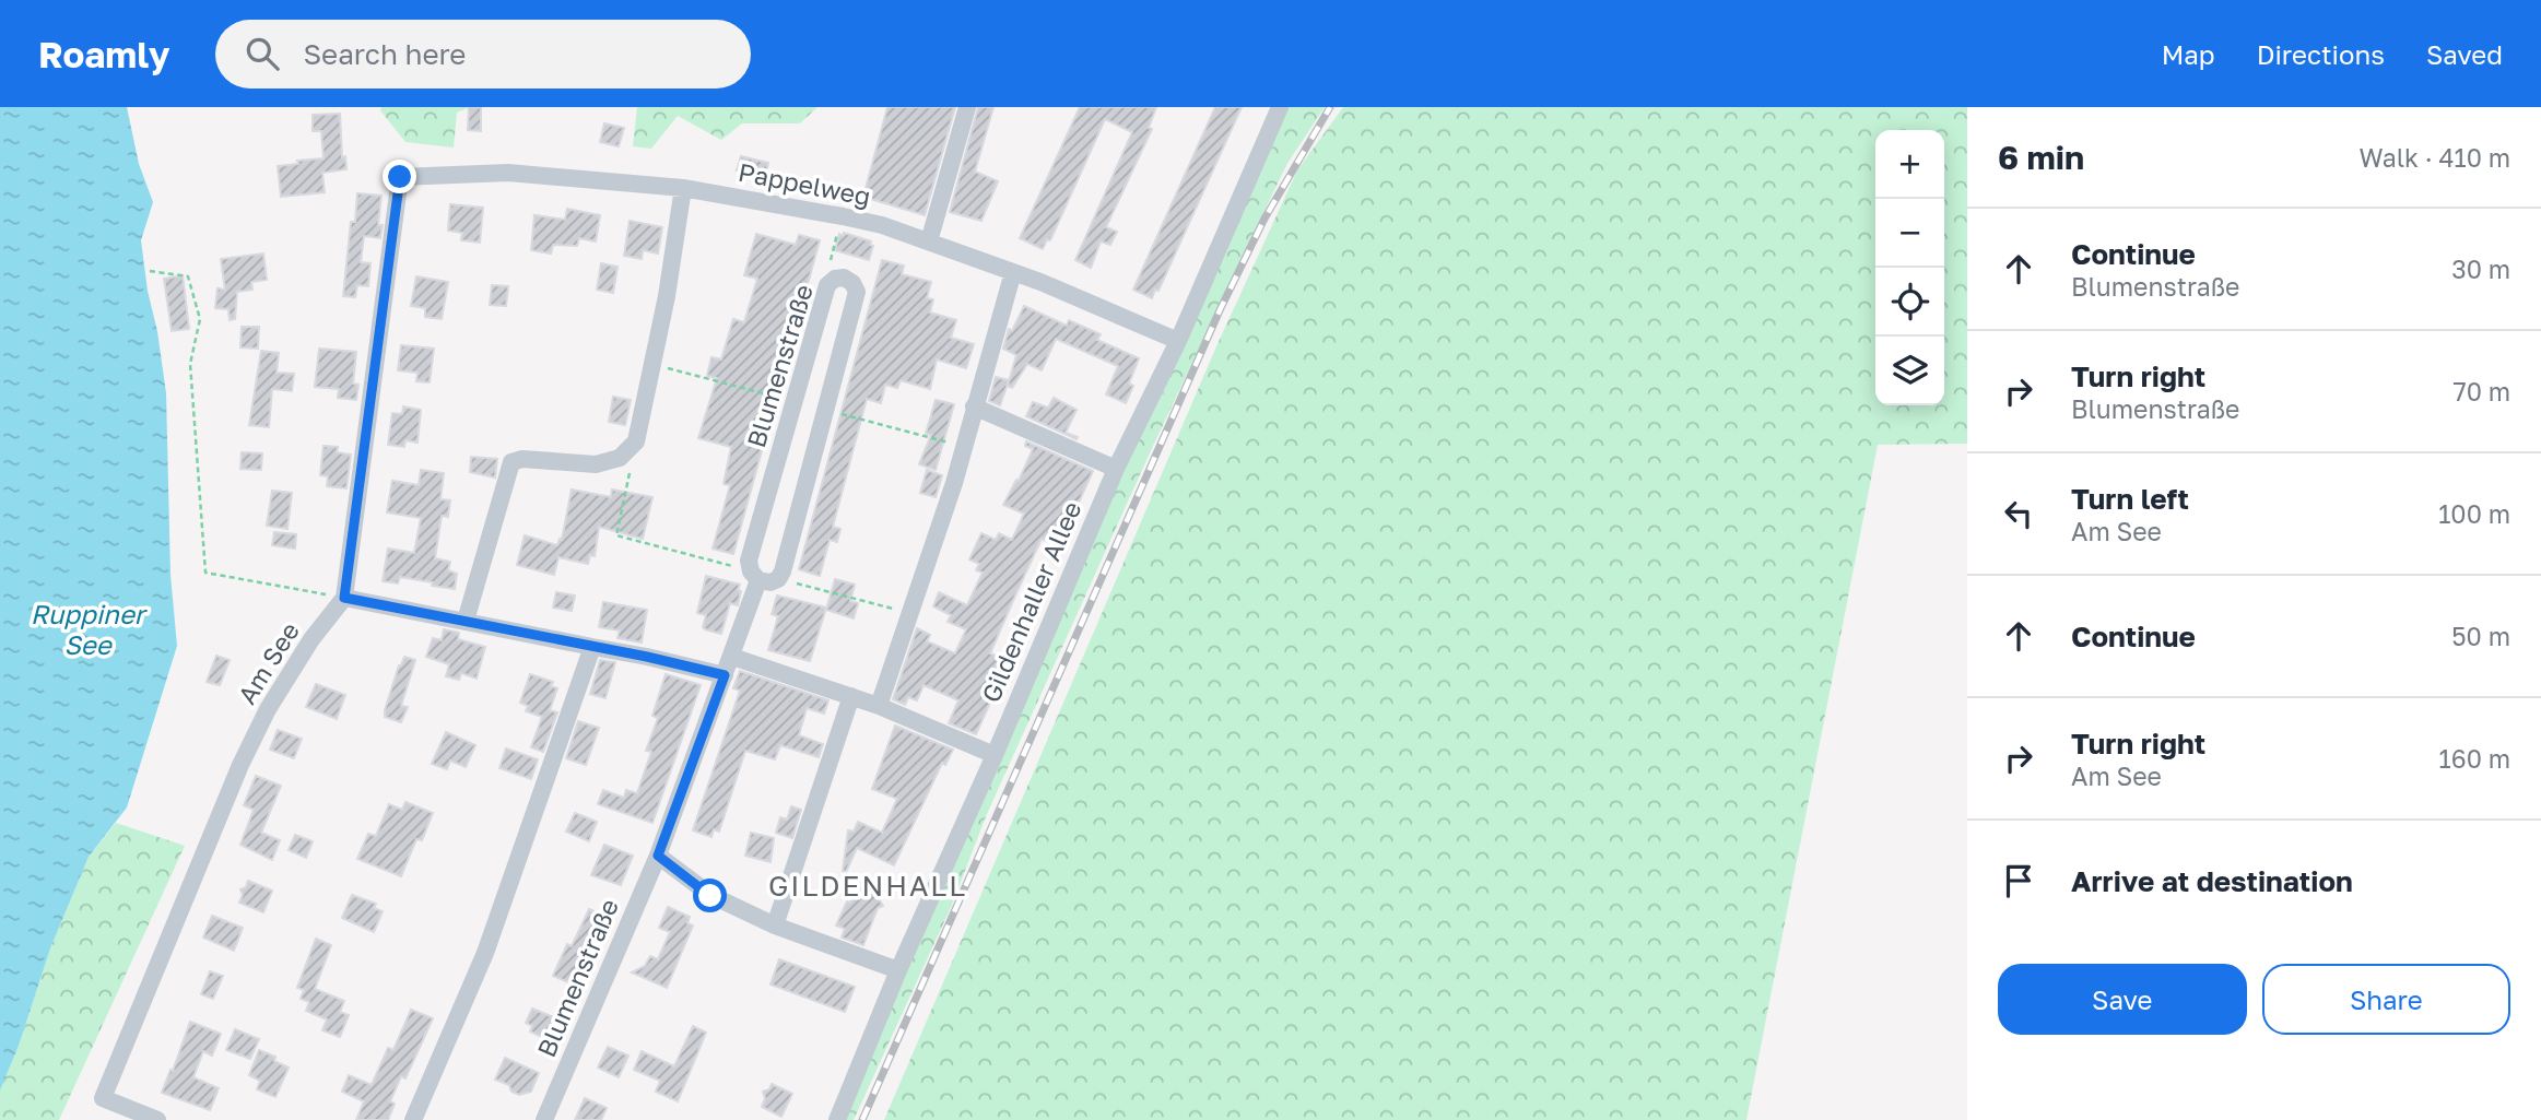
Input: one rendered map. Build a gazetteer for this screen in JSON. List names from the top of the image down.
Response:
{
  "streets": {
    "street": [
      "Pappelweg",
      "Blumenstraße",
      "Gildenhaller Allee",
      "Am See"
    ]
  },
  "crossings": [
    ["Pappelweg", "Gildenhaller Allee"],
    ["Pappelweg", "Am See"]
  ],
  "districts": ["GILDENHALL"],
  "water": ["Ruppiner See"],
  "page": {
    "header": "Roamly",
    "search": "Search here",
    "nav": ["Map", "Directions", "Saved"],
    "heading": ["6 min", "Walk · 410 m"],
    "map_buttons": ["+", "−"],
    "list": [
      ["Continue", "Blumenstraße", "30 m"],
      ["Turn right", "Blumenstraße", "70 m"],
      ["Turn left", "Am See", "100 m"],
      ["Continue", "50 m"],
      ["Turn right", "Am See", "160 m"],
      "Arrive at destination"
    ],
    "buttons": ["Save", "Share"]
  }
}
